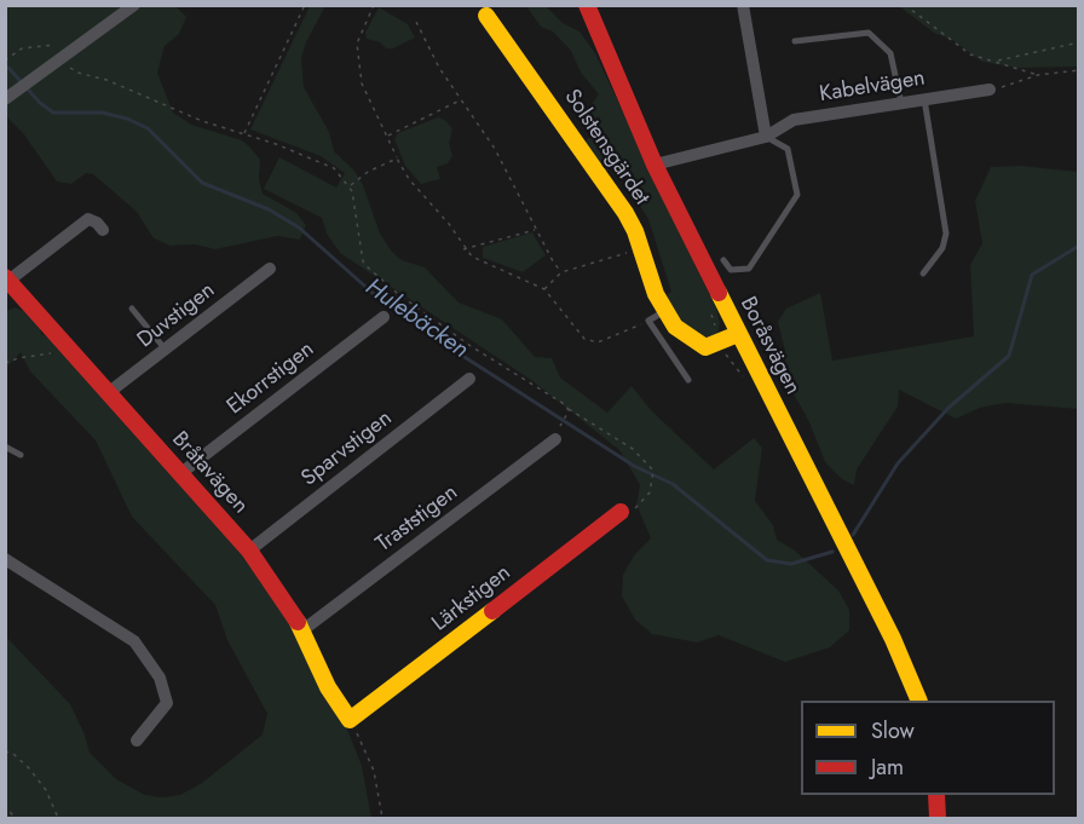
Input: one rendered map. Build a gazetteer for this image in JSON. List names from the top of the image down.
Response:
{
  "streets": {
    "street": [
      "Kabelvägen",
      "Solstensgärdet",
      "Duvstigen",
      "Boråsvägen",
      "Ekorrstigen",
      "Sparvstigen",
      "Bråtavägen",
      "Traststigen",
      "Lärkstigen"
    ]
  },
  "crossings": [
    ["Kabelvägen", "Boråsvägen"],
    ["Solstensgärdet", "Boråsvägen"],
    ["Duvstigen", "Bråtavägen"],
    ["Ekorrstigen", "Bråtavägen"],
    ["Sparvstigen", "Bråtavägen"],
    ["Bråtavägen", "Traststigen"],
    ["Bråtavägen", "Lärkstigen"]
  ],
  "water": ["Hulebäcken"],
  "legend": ["Slow", "Jam"]
}
